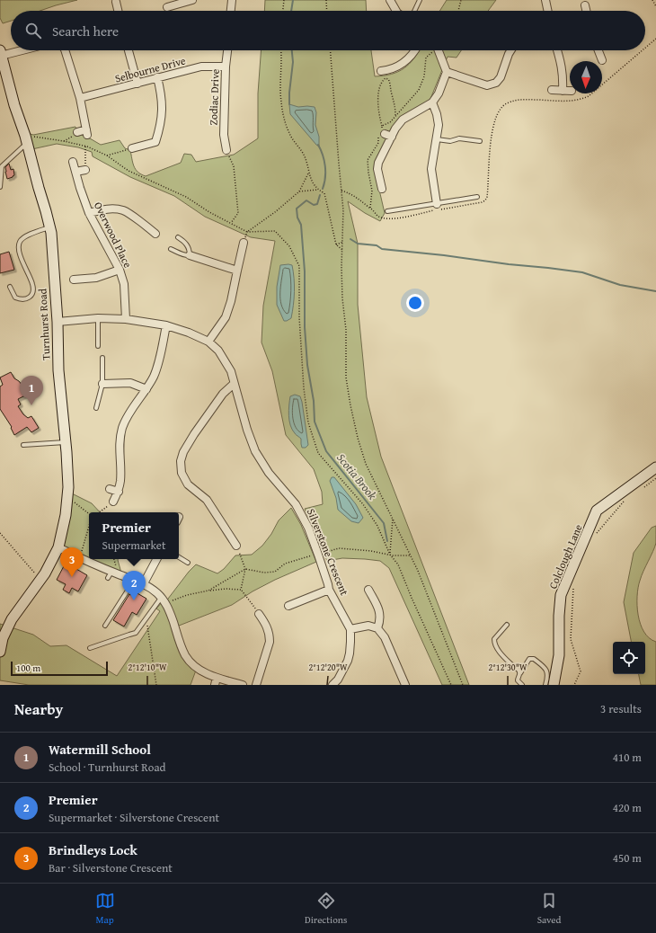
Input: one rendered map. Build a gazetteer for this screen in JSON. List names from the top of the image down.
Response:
{
  "streets": {
    "street": [
      "Selbourne Drive",
      "Zodiac Drive",
      "Overwood Place",
      "Turnhurst Road",
      "Silverstone Crescent",
      "Colclough Lane"
    ]
  },
  "crossings": [
    ["Selbourne Drive", "Zodiac Drive"],
    ["Overwood Place", "Silverstone Crescent"],
    ["Turnhurst Road", "Silverstone Crescent"]
  ],
  "water": ["Scotia Brook"],
  "scale_bar": "100 m",
  "north": "bottom",
  "page": {
    "search": "Search here",
    "pins": ["1", "3", "2"],
    "popup": ["Premier", "Supermarket"],
    "scale": "100 m",
    "heading": ["Nearby", "3 results"],
    "list": [
      {
        "mark": "1",
        "name": "Watermill School",
        "note": "School · Turnhurst Road",
        "value": "410 m"
      },
      {
        "mark": "2",
        "name": "Premier",
        "note": "Supermarket · Silverstone Crescent",
        "value": "420 m"
      },
      {
        "mark": "3",
        "name": "Brindleys Lock",
        "note": "Bar · Silverstone Crescent",
        "value": "450 m"
      }
    ],
    "nav": ["Map", "Directions", "Saved"]
  },
  "coordinates": ["2°12'10\"W", "2°12'20\"W", "2°12'30\"W"]
}
